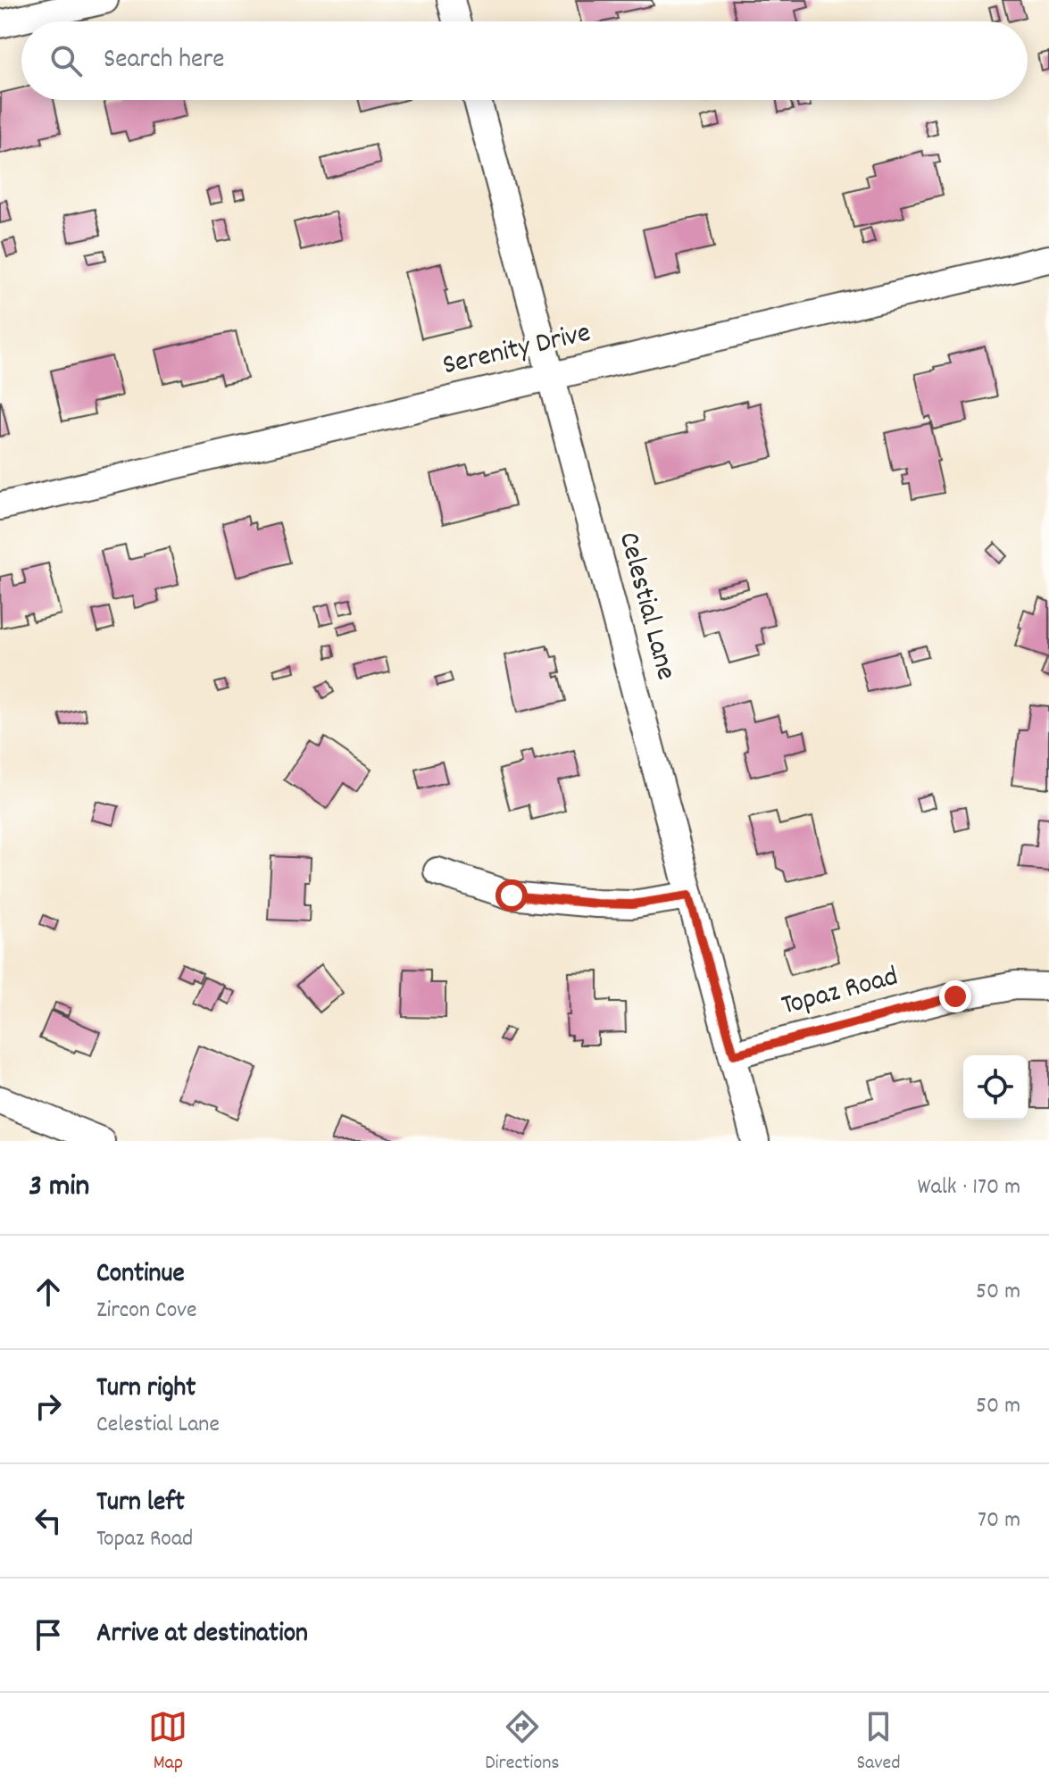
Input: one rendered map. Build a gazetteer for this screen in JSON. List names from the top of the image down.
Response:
{
  "streets": {
    "street": ["Serenity Drive", "Celestial Lane", "Topaz Road"]
  },
  "crossings": [
    ["Serenity Drive", "Celestial Lane"],
    ["Celestial Lane", "Topaz Road"]
  ],
  "page": {
    "search": "Search here",
    "heading": ["3 min", "Walk · 170 m"],
    "list": [
      ["Continue", "Zircon Cove", "50 m"],
      ["Turn right", "Celestial Lane", "50 m"],
      ["Turn left", "Topaz Road", "70 m"],
      "Arrive at destination"
    ],
    "nav": ["Map", "Directions", "Saved"]
  }
}
